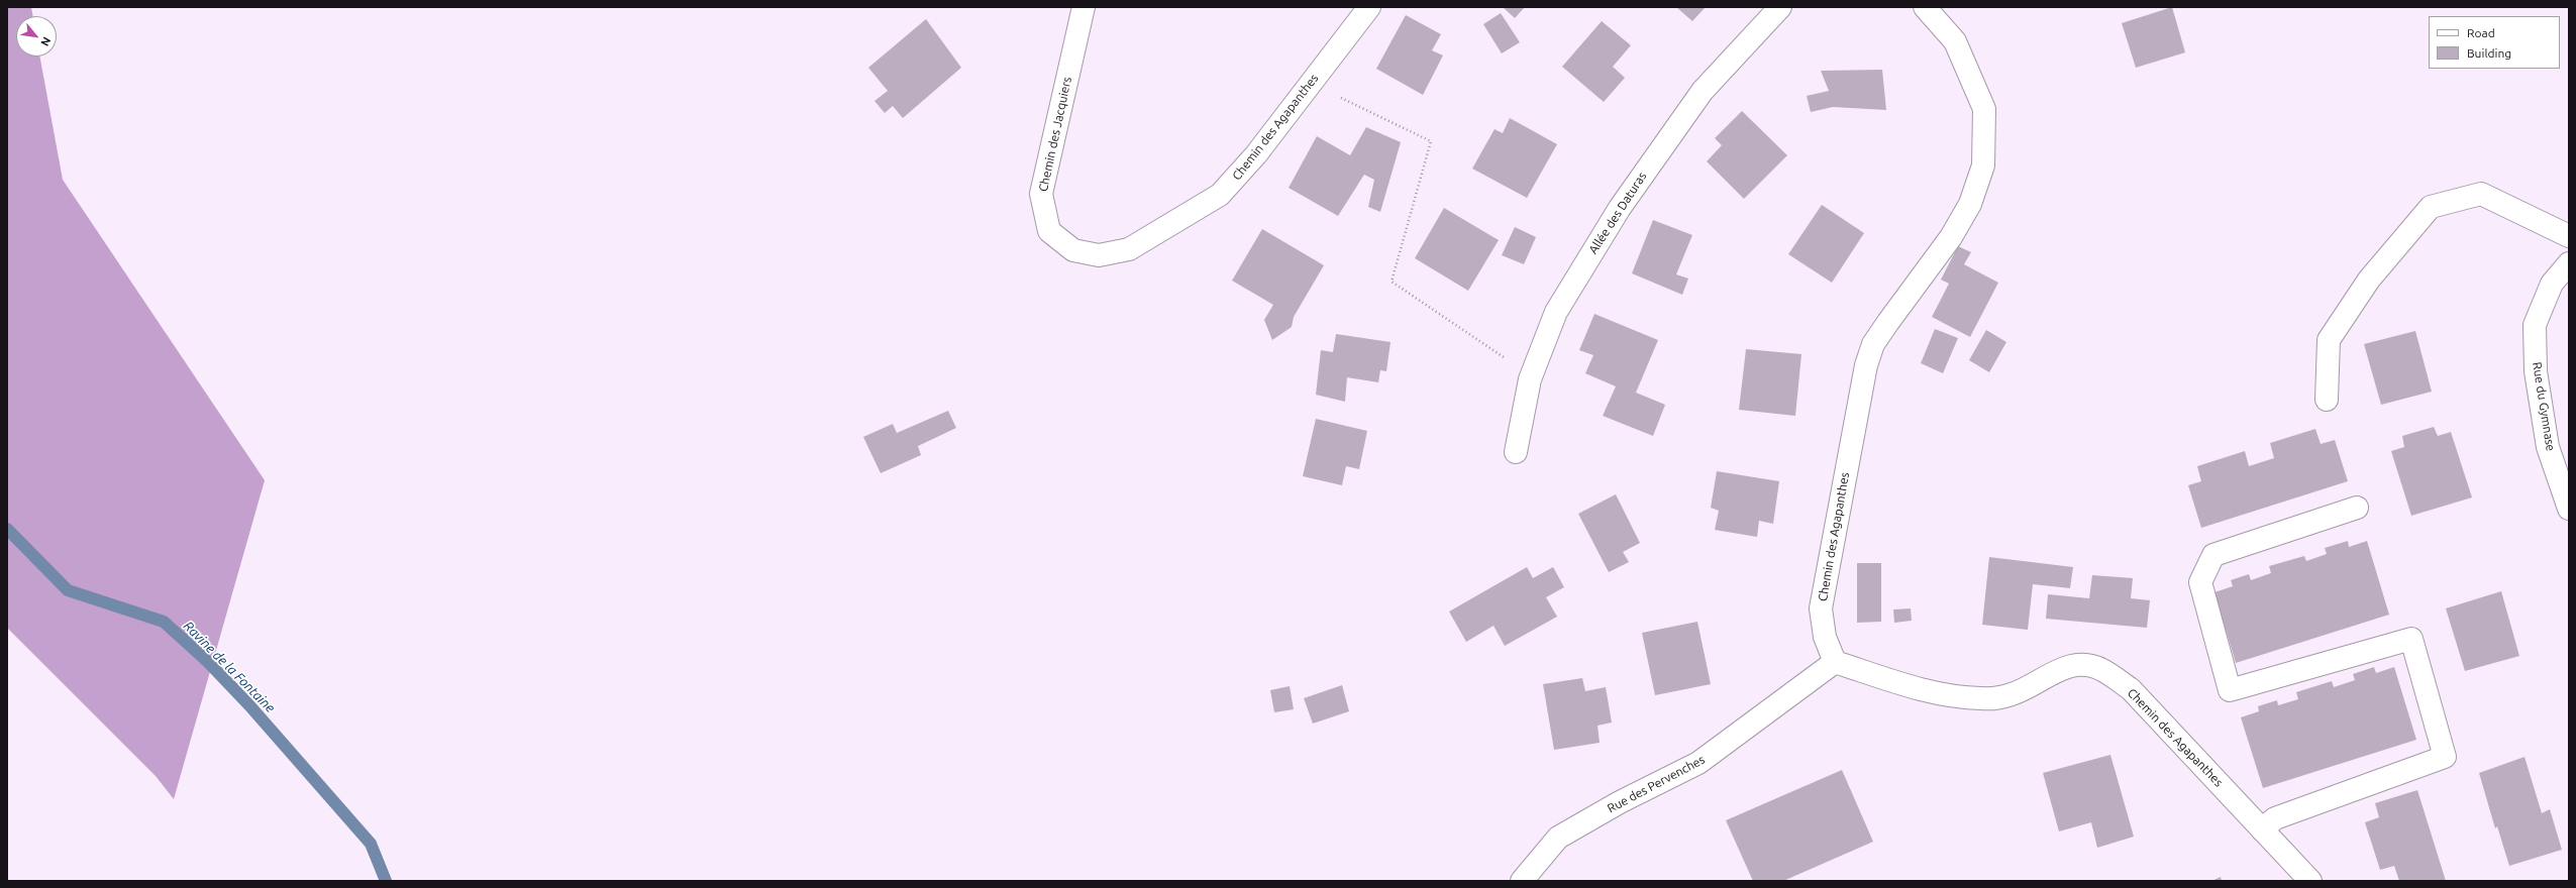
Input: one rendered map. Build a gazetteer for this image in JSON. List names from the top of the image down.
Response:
{
  "streets": {
    "street": [
      "Chemin des Agapanthes",
      "Chemin des Jacquiers",
      "Allée des Daturas",
      "Rue du Gymnase",
      "Rue des Pervenches"
    ]
  },
  "crossings": [
    ["Chemin des Agapanthes", "Chemin des Jacquiers"],
    ["Chemin des Agapanthes", "Rue des Pervenches"]
  ],
  "water": ["Ravine de la Fontaine"],
  "legend": ["Road", "Building"],
  "north": "bottom right"
}
